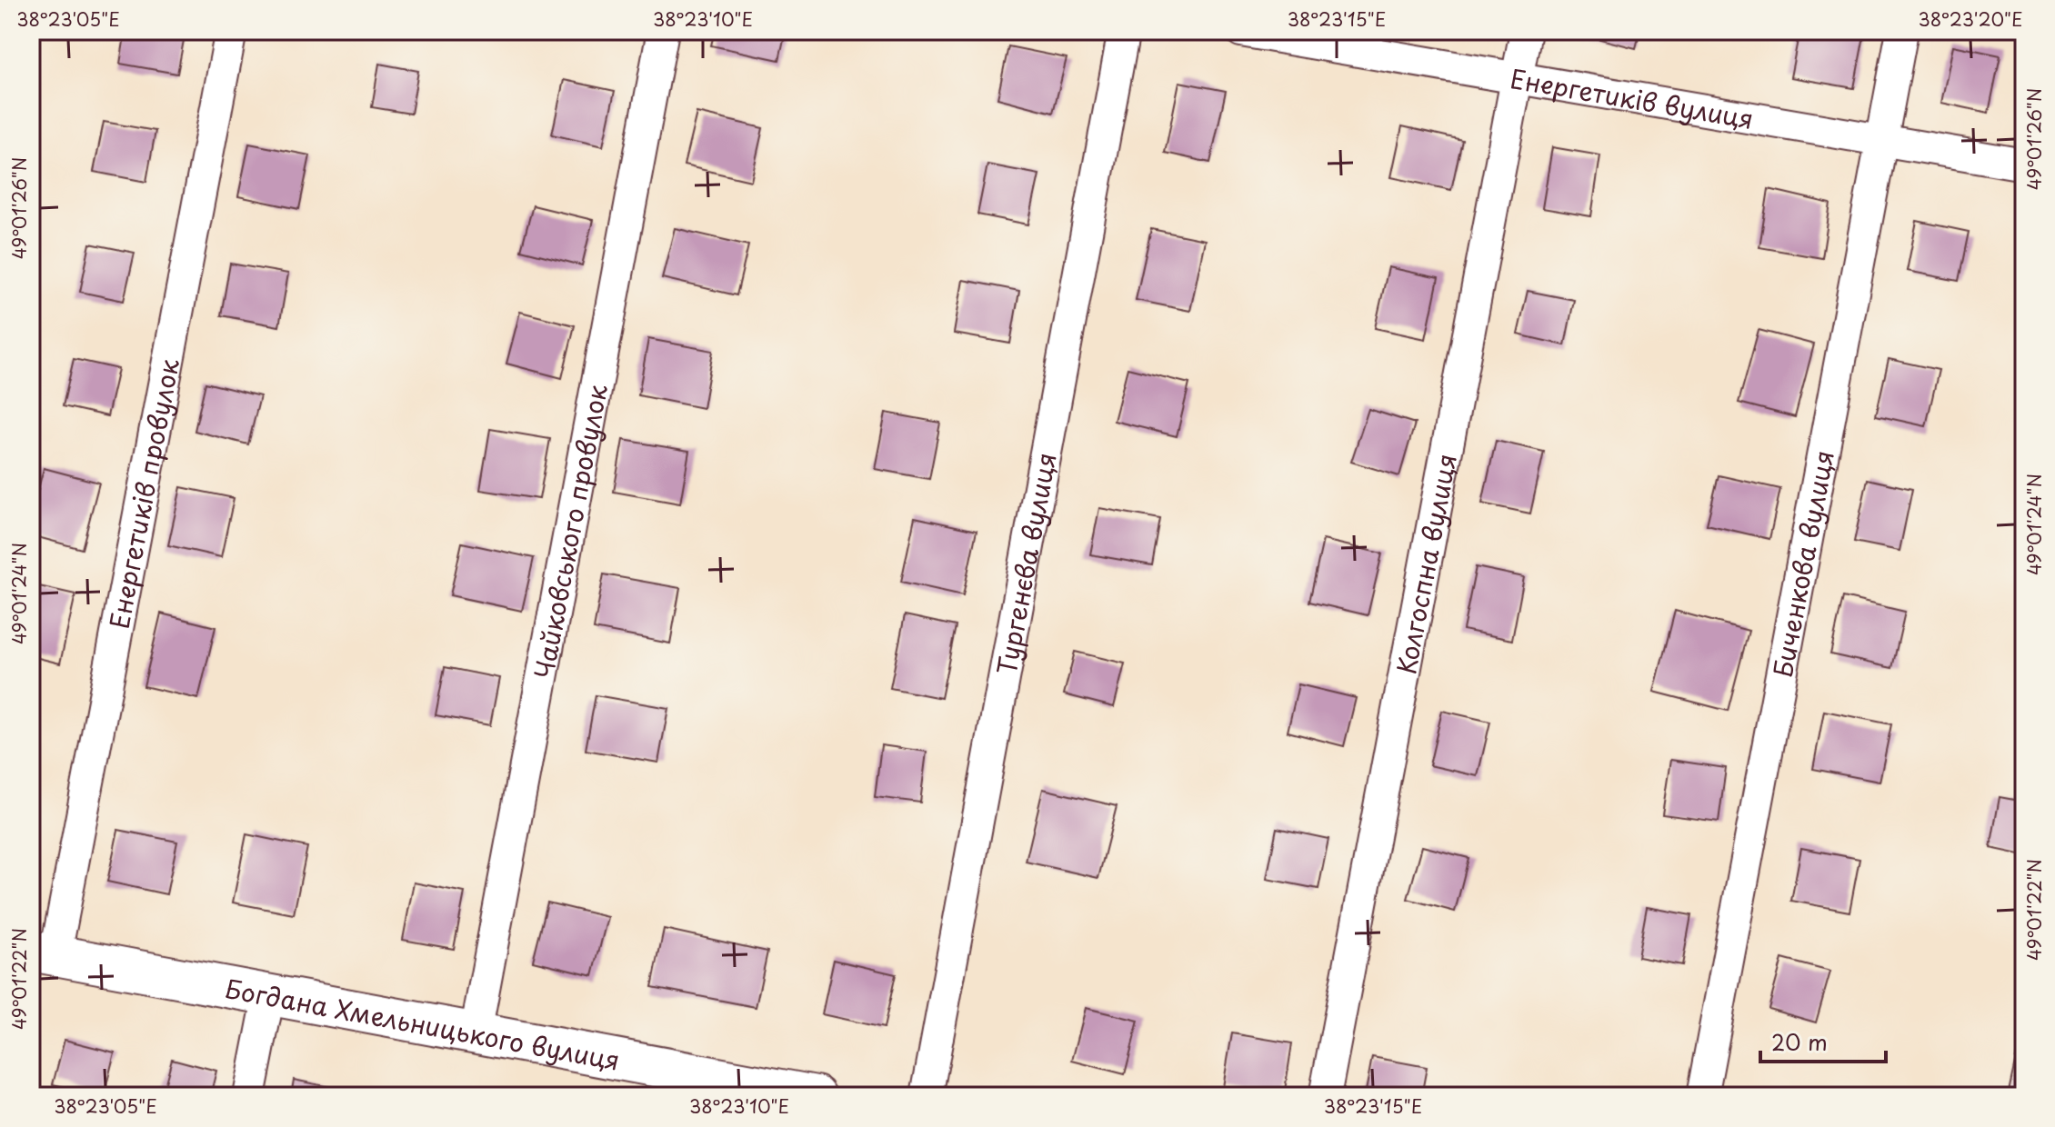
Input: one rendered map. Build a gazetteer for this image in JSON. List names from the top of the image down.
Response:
{
  "streets": {
    "street": [
      "Енергетиків вулиця",
      "Енергетиків провулок",
      "Чайковського провулок",
      "Тургенєва вулиця",
      "Колгоспна вулиця",
      "Биченкова вулиця",
      "Богдана Хмельницького вулиця"
    ]
  },
  "crossings": [
    ["Енергетиків вулиця", "Колгоспна вулиця"],
    ["Енергетиків вулиця", "Биченкова вулиця"],
    ["Енергетиків провулок", "Богдана Хмельницького вулиця"],
    ["Чайковського провулок", "Богдана Хмельницького вулиця"]
  ],
  "scale_bar": "20 m",
  "coordinates": [
    "38°23'05\"E",
    "38°23'10\"E",
    "38°23'15\"E",
    "38°23'20\"E",
    "49°01'26\"N",
    "49°01'24\"N",
    "49°01'22\"N"
  ]
}
